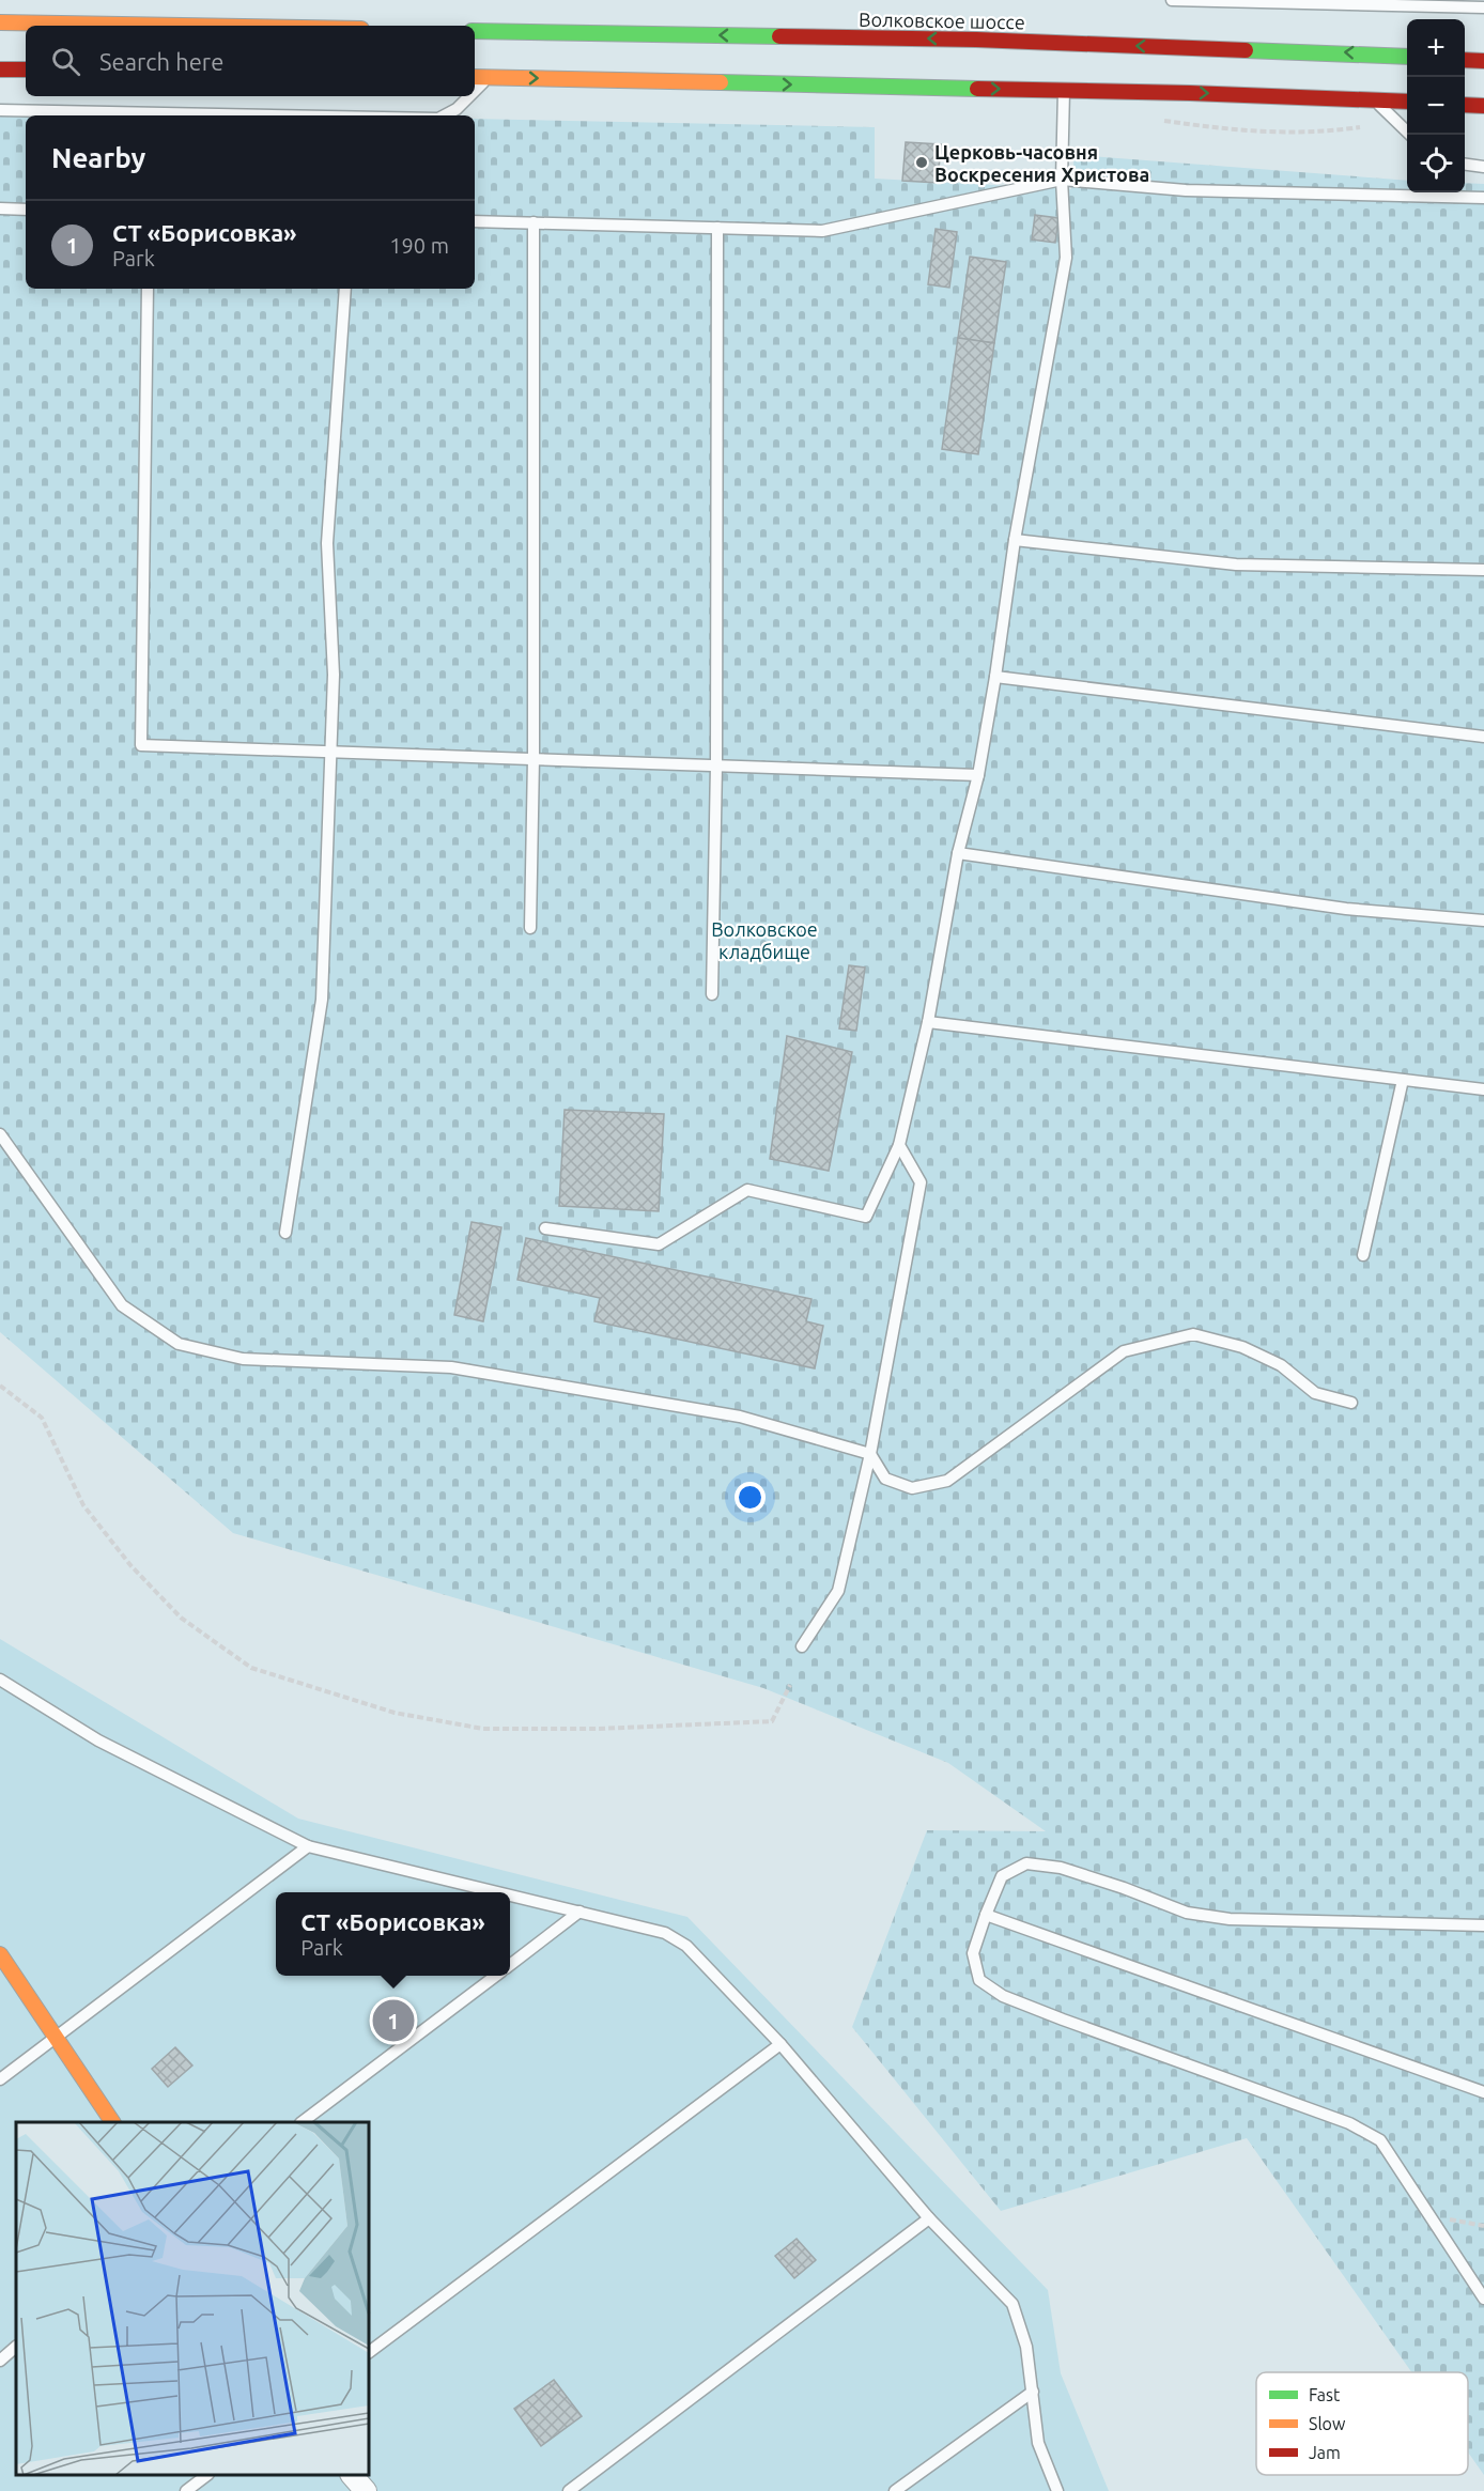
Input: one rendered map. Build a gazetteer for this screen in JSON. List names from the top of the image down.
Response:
{
  "streets": {
    "main road": ["Волковское шоссе"]
  },
  "parks": ["Волковское кладбище"],
  "places": ["Церковь-часовня Воскресения Христова"],
  "legend": ["Fast", "Slow", "Jam"],
  "page": {
    "map_buttons": ["+", "−"],
    "search": "Search here",
    "heading": "Nearby",
    "list": [
      {
        "mark": "1",
        "name": "СТ «Борисовка»",
        "note": "Park",
        "value": "190 m"
      }
    ],
    "popup": ["СТ «Борисовка»", "Park"],
    "pins": "1"
  }
}
